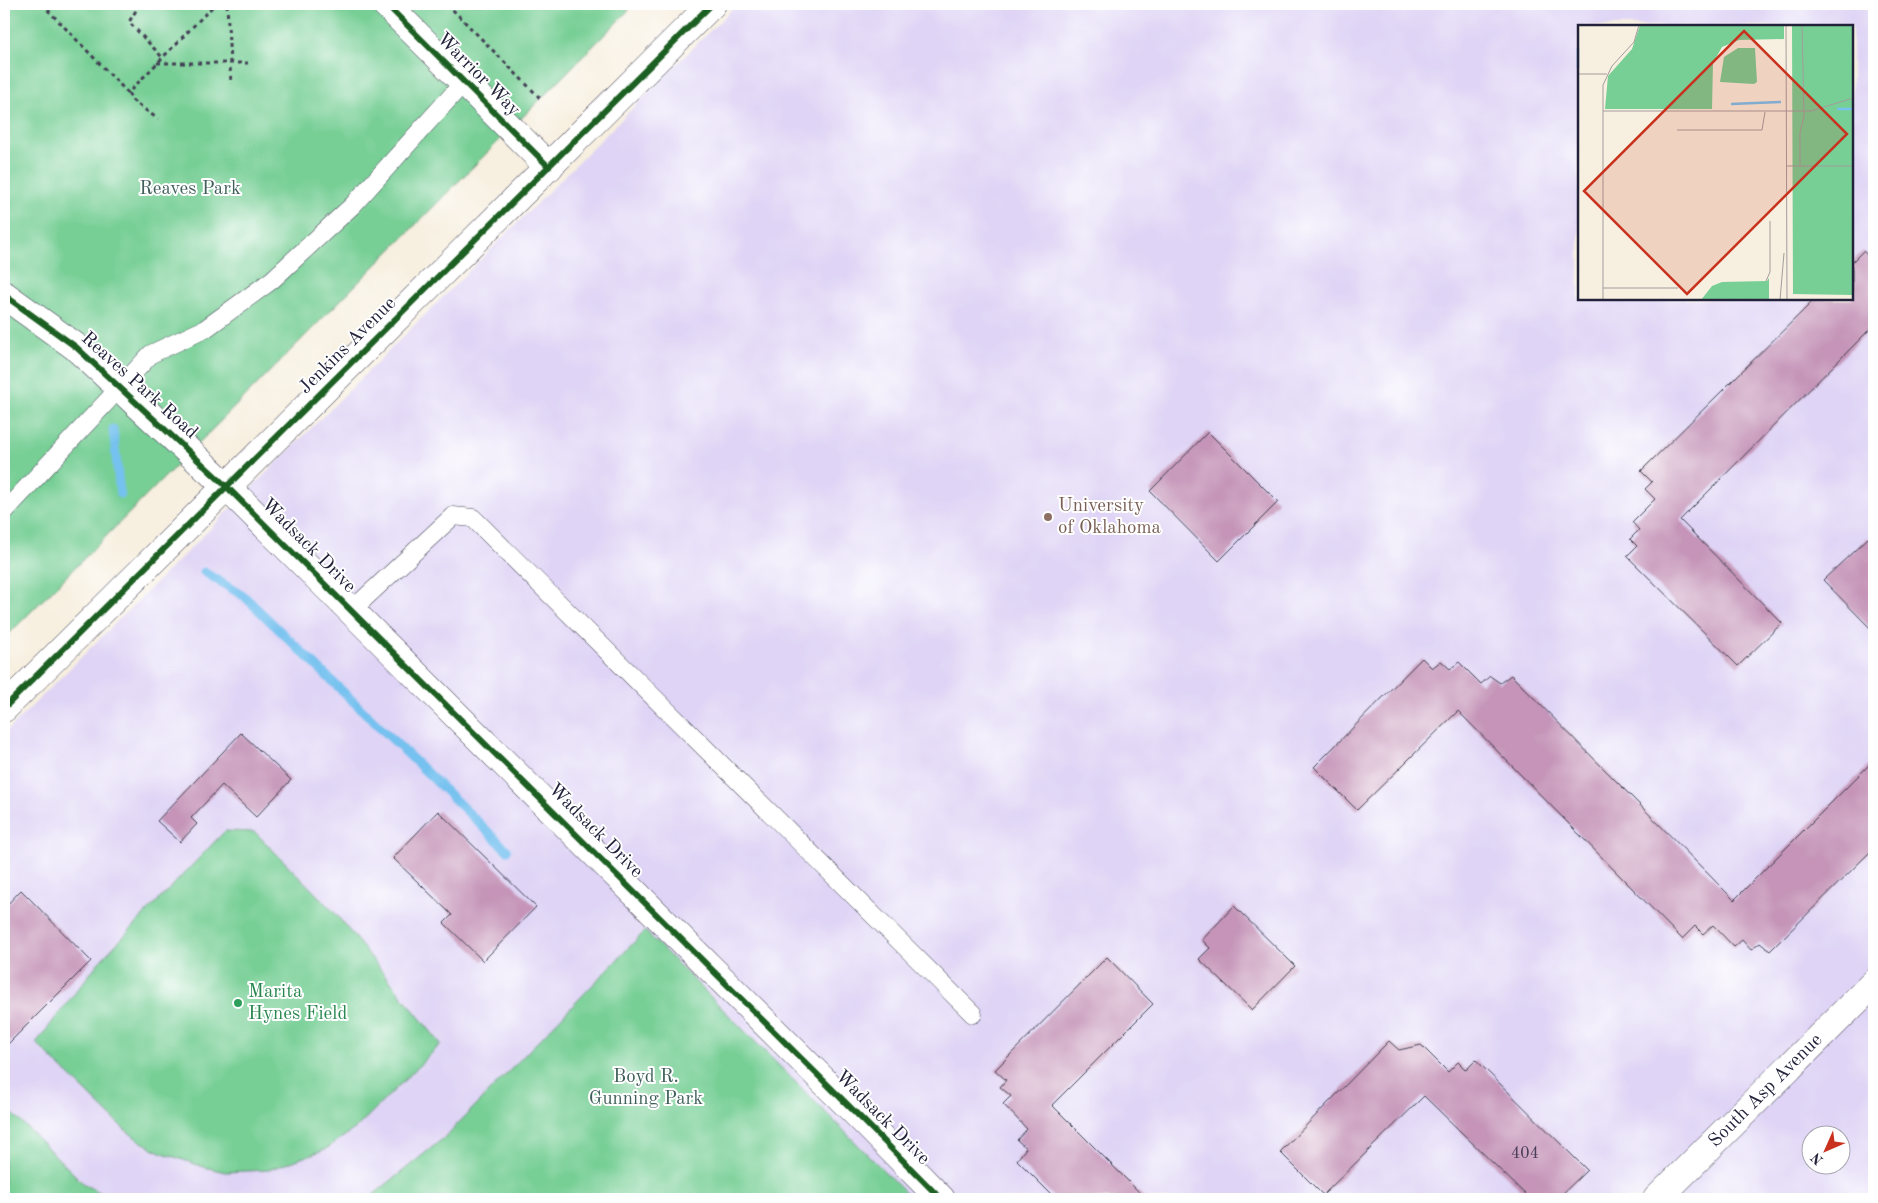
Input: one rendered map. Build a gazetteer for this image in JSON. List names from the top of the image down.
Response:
{
  "streets": {
    "street": [
      "Warrior Way",
      "Jenkins Avenue",
      "Reaves Park Road",
      "Wadsack Drive",
      "South Asp Avenue"
    ]
  },
  "crossings": [
    ["Warrior Way", "Jenkins Avenue"],
    ["Jenkins Avenue", "Reaves Park Road"],
    ["Jenkins Avenue", "Wadsack Drive"],
    ["Reaves Park Road", "Wadsack Drive"]
  ],
  "parks": ["Reaves Park", "Boyd R. Gunning Park"],
  "places": ["University of Oklahoma", "Marita Hynes Field"],
  "house_numbers": ["404"],
  "north": "bottom left"
}
